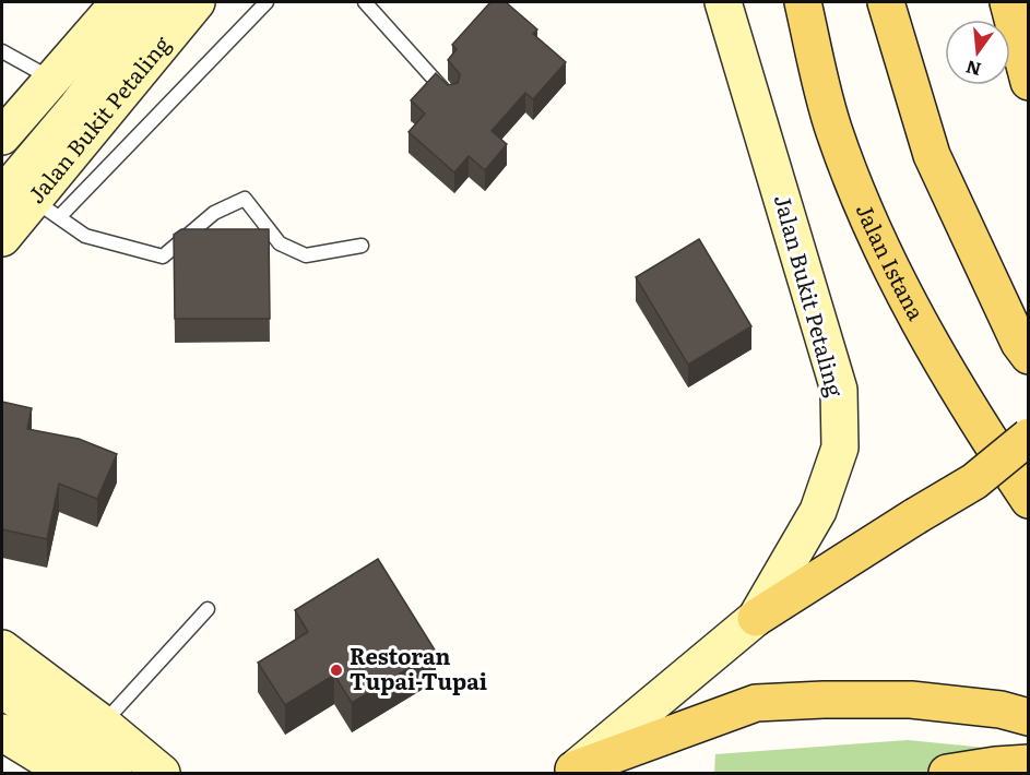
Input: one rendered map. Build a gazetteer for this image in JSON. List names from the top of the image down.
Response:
{
  "streets": {
    "main road": ["Jalan Bukit Petaling", "Jalan Istana"]
  },
  "places": ["Restoran Tupai-Tupai"],
  "north": "bottom"
}
